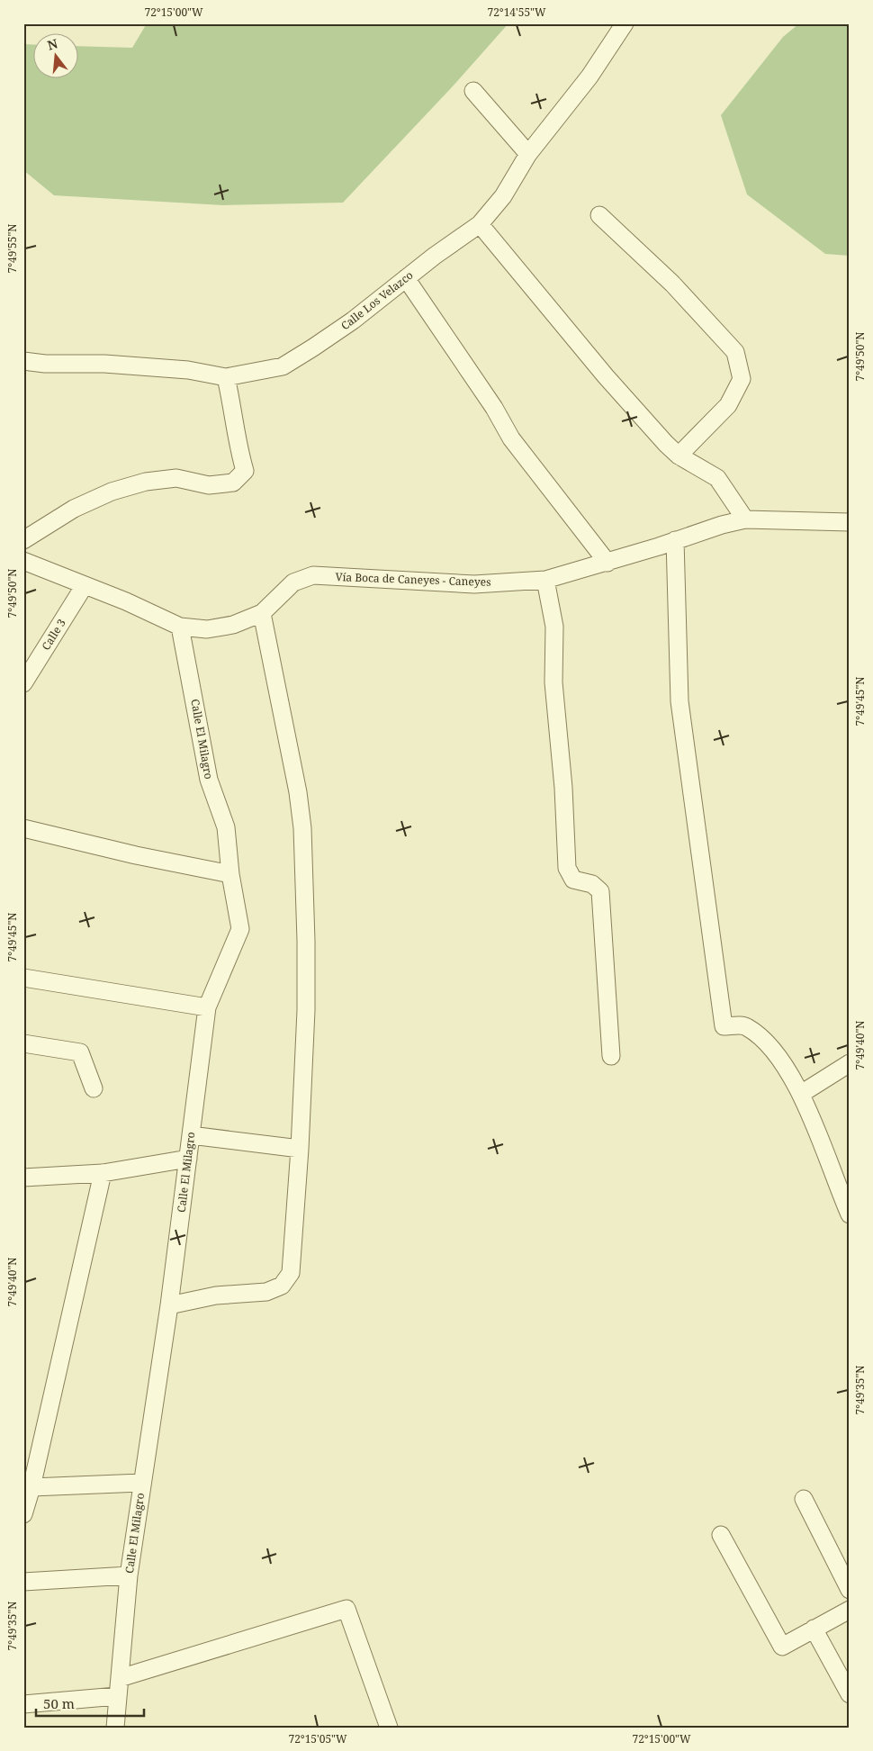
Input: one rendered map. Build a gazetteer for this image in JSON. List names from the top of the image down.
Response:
{
  "streets": {
    "street": [
      "Calle Los Velazco",
      "Vía Boca de Caneyes - Caneyes",
      "Calle 3",
      "Calle El Milagro"
    ]
  },
  "crossings": [
    ["Vía Boca de Caneyes - Caneyes", "Calle 3"],
    ["Vía Boca de Caneyes - Caneyes", "Calle El Milagro"]
  ],
  "scale_bar": "50 m",
  "north": "top",
  "coordinates": [
    "72°15'00\"W",
    "72°14'55\"W",
    "7°49'55\"N",
    "7°49'50\"N",
    "7°49'45\"N",
    "7°49'40\"N",
    "7°49'35\"N",
    "72°15'05\"W"
  ]
}
